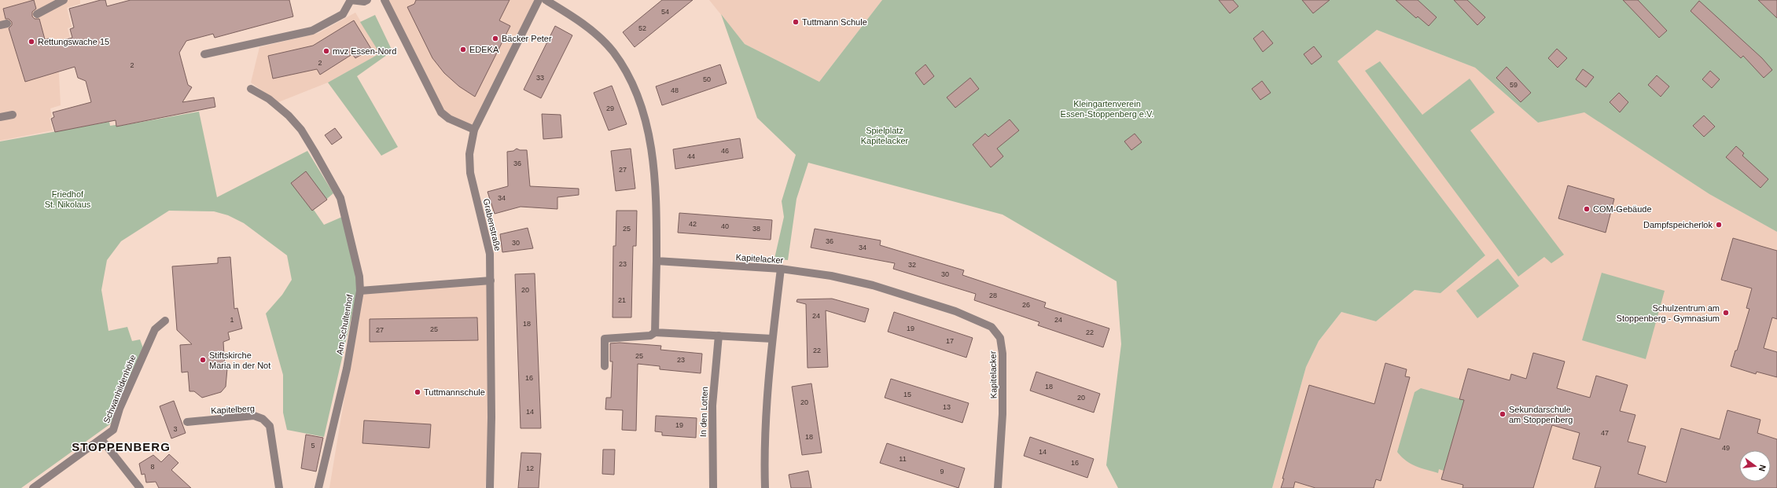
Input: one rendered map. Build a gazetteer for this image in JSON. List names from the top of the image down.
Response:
{
  "streets": {
    "street": [
      "Grabenstraße",
      "Kapitelacker",
      "Am Schultenhof",
      "Schwanhildenhöhe",
      "Kapitelberg",
      "In den Lotten"
    ]
  },
  "crossings": [
    ["Grabenstraße", "Am Schultenhof"]
  ],
  "districts": ["STOPPENBERG"],
  "parks": ["Kleingartenverein Essen-Stoppenberg e.V.", "Spielplatz Kapitelacker", "Friedhof St. Nikolaus"],
  "places": [
    "Tuttmann Schule",
    "Bäcker Peter",
    "Rettungswache 15",
    "EDEKA",
    "mvz Essen-Nord",
    "COM-Gebäude",
    "Dampfspeicherlok",
    "Schulzentrum am Stoppenberg - Gymnasium",
    "Stiftskirche Maria in der Not",
    "Tuttmannschule",
    "Sekundarschule am Stoppenberg"
  ],
  "house_numbers": [
    "54",
    "52",
    "2",
    "2",
    "33",
    "50",
    "59",
    "48",
    "29",
    "46",
    "44",
    "36",
    "27",
    "34",
    "42",
    "40",
    "25",
    "38",
    "36",
    "30",
    "34",
    "23",
    "32",
    "30",
    "20",
    "28",
    "21",
    "26",
    "24",
    "1",
    "24",
    "18",
    "19",
    "25",
    "27",
    "22",
    "17",
    "22",
    "25",
    "23",
    "16",
    "18",
    "15",
    "20",
    "20",
    "13",
    "14",
    "19",
    "3",
    "47",
    "18",
    "5",
    "49",
    "14",
    "11",
    "16",
    "8",
    "12",
    "9"
  ],
  "north": "right"
}
